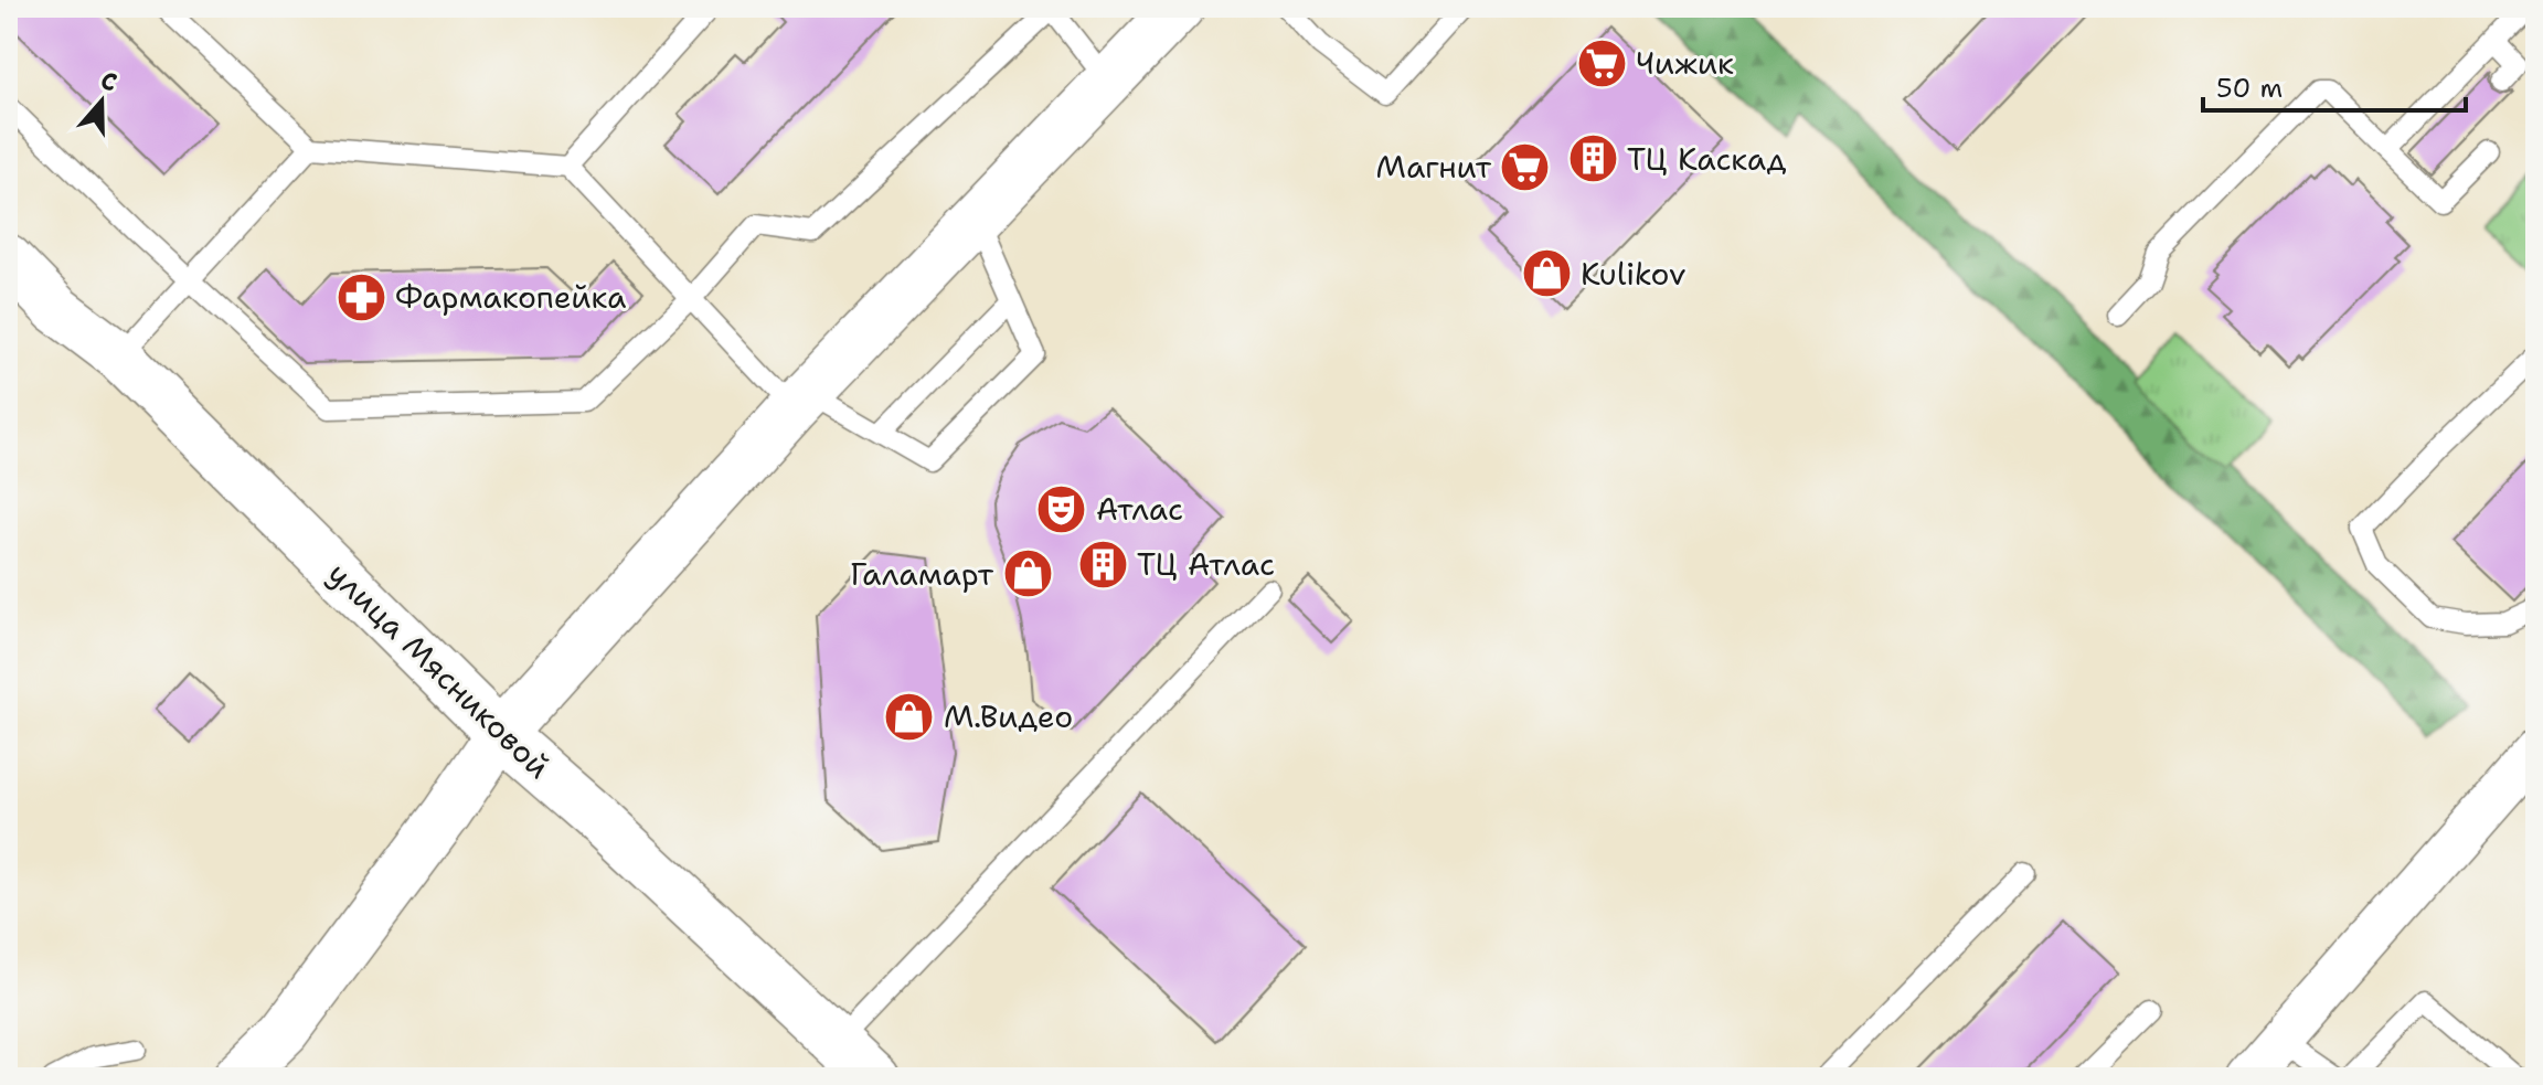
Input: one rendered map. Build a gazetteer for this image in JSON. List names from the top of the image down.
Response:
{
  "streets": {
    "street": ["улица Мясниковой"]
  },
  "places": {
    "supermarket": ["Чижик", "Магнит"],
    "building": ["ТЦ Каскад", "ТЦ Атлас"],
    "shop": ["Kulikov", "Галамарт", "М.Видео"],
    "pharmacy": ["Фармакопейка"],
    "theatre": ["Атлас"]
  },
  "scale_bar": "50 m",
  "north": "top"
}
